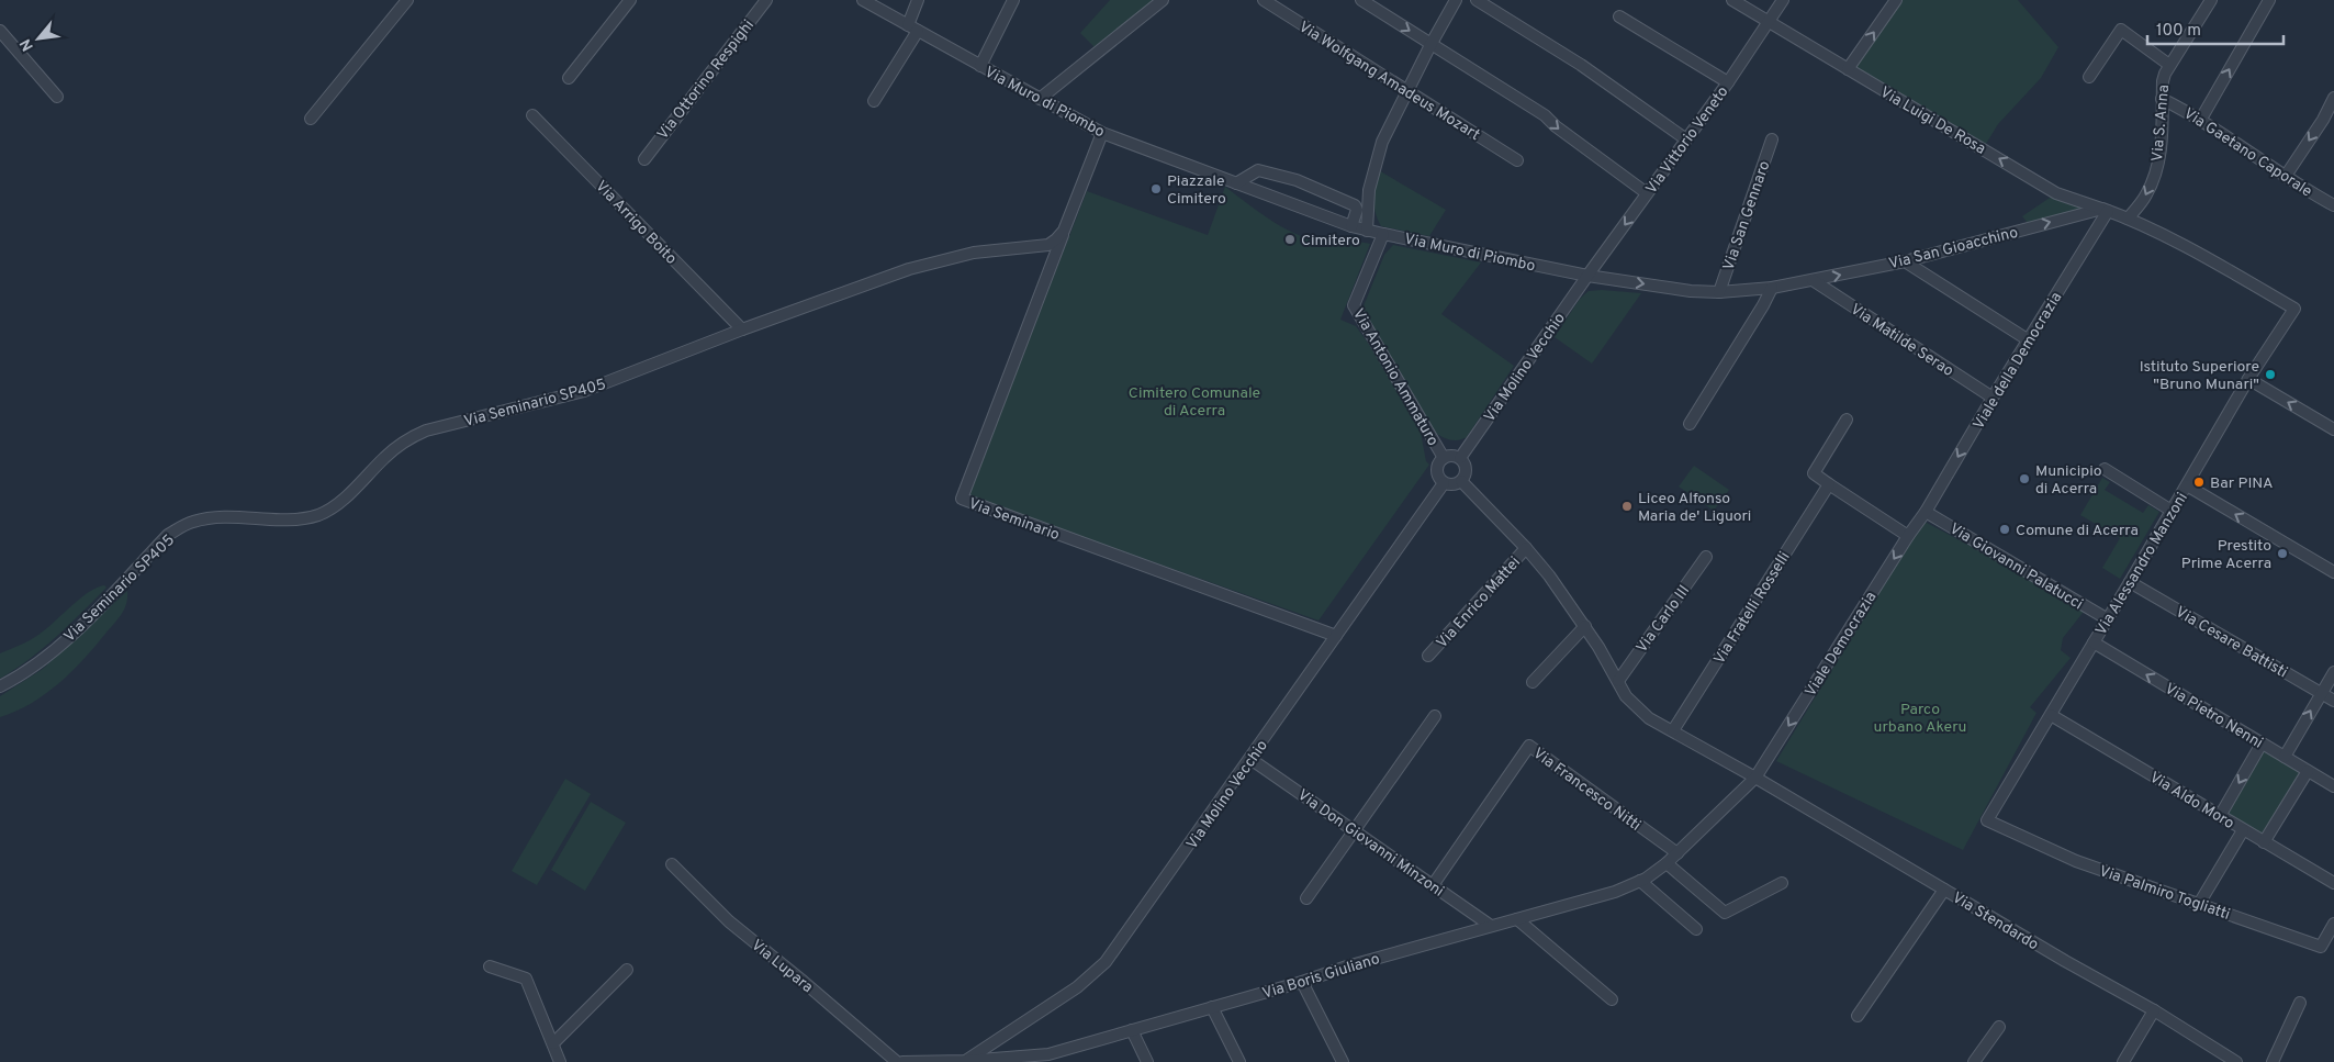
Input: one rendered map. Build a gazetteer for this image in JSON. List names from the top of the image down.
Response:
{
  "streets": {
    "street": [
      "Via Ottorino Respighi",
      "Via Wolfgang Amadeus Mozart",
      "Via Muro di Piombo",
      "Via Luigi De Rosa",
      "Via S. Anna",
      "Via Vittorio Veneto",
      "Via Gaetano Caporale",
      "Via San Gennaro",
      "Via Arrigo Boito",
      "Via San Gioacchino",
      "Via Matilde Serao",
      "Viale della Democrazia",
      "Via Molino Vecchio",
      "Via Antonio Ammaturo",
      "Via Seminario SP405",
      "Via Seminario",
      "Via Alessandro Manzoni",
      "Via Giovanni Palatucci",
      "Via Enrico Mattei",
      "Via Fratelli Rosselli",
      "Via Carlo III",
      "Via Cesare Battisti",
      "Viale Democrazia",
      "Via Pietro Nenni",
      "Via Francesco Nitti",
      "Via Aldo Moro",
      "Via Don Giovanni Minzoni",
      "Via Palmiro Togliatti",
      "Via Stendardo",
      "Via Lupara",
      "Via Boris Giuliano"
    ]
  },
  "crossings": [
    ["Via Muro di Piombo", "Via Vittorio Veneto"],
    ["Via Muro di Piombo", "Via San Gioacchino"],
    ["Via Muro di Piombo", "Via Molino Vecchio"],
    ["Via Muro di Piombo", "Via Antonio Ammaturo"],
    ["Via Luigi De Rosa", "Via Vittorio Veneto"],
    ["Via Luigi De Rosa", "Via San Gioacchino"],
    ["Via Luigi De Rosa", "Viale della Democrazia"],
    ["Via S. Anna", "Via Gaetano Caporale"],
    ["Via S. Anna", "Via Alessandro Manzoni"],
    ["Via Vittorio Veneto", "Via San Gioacchino"],
    ["Via Vittorio Veneto", "Via Molino Vecchio"],
    ["Via San Gennaro", "Via San Gioacchino"],
    ["Via Arrigo Boito", "Via Seminario SP405"],
    ["Via San Gioacchino", "Via Matilde Serao"],
    ["Via San Gioacchino", "Viale della Democrazia"],
    ["Via San Gioacchino", "Via Molino Vecchio"],
    ["Via Matilde Serao", "Viale della Democrazia"],
    ["Viale della Democrazia", "Via Giovanni Palatucci"],
    ["Viale della Democrazia", "Viale Democrazia"],
    ["Via Molino Vecchio", "Via Antonio Ammaturo"],
    ["Via Molino Vecchio", "Via Seminario"],
    ["Via Molino Vecchio", "Via Don Giovanni Minzoni"],
    ["Via Molino Vecchio", "Via Stendardo"],
    ["Via Molino Vecchio", "Via Boris Giuliano"],
    ["Via Antonio Ammaturo", "Via Stendardo"],
    ["Via Seminario SP405", "Via Seminario"],
    ["Via Alessandro Manzoni", "Via Giovanni Palatucci"],
    ["Via Alessandro Manzoni", "Via Cesare Battisti"],
    ["Via Alessandro Manzoni", "Via Pietro Nenni"],
    ["Via Alessandro Manzoni", "Via Aldo Moro"],
    ["Via Alessandro Manzoni", "Via Palmiro Togliatti"],
    ["Via Giovanni Palatucci", "Viale Democrazia"],
    ["Via Enrico Mattei", "Via Stendardo"],
    ["Via Fratelli Rosselli", "Via Stendardo"],
    ["Via Carlo III", "Via Stendardo"],
    ["Viale Democrazia", "Via Stendardo"],
    ["Viale Democrazia", "Via Boris Giuliano"],
    ["Via Francesco Nitti", "Via Don Giovanni Minzoni"],
    ["Via Francesco Nitti", "Via Boris Giuliano"],
    ["Via Don Giovanni Minzoni", "Via Boris Giuliano"],
    ["Via Stendardo", "Via Boris Giuliano"]
  ],
  "one_way": [
    "Via Luigi De Rosa",
    "Via S. Anna",
    "Via San Gioacchino",
    "Viale della Democrazia",
    "Viale Democrazia",
    "Via Pietro Nenni"
  ],
  "parks": ["Cimitero Comunale di Acerra", "Parco urbano Akeru"],
  "places": [
    "Piazzale Cimitero",
    "Cimitero",
    "Istituto Superiore \"Bruno Munari\"",
    "Municipio di Acerra",
    "Bar PINA",
    "Liceo Alfonso Maria de' Liguori",
    "Comune di Acerra",
    "Prestito Prime Acerra"
  ],
  "scale_bar": "100 m",
  "north": "bottom left"
}
